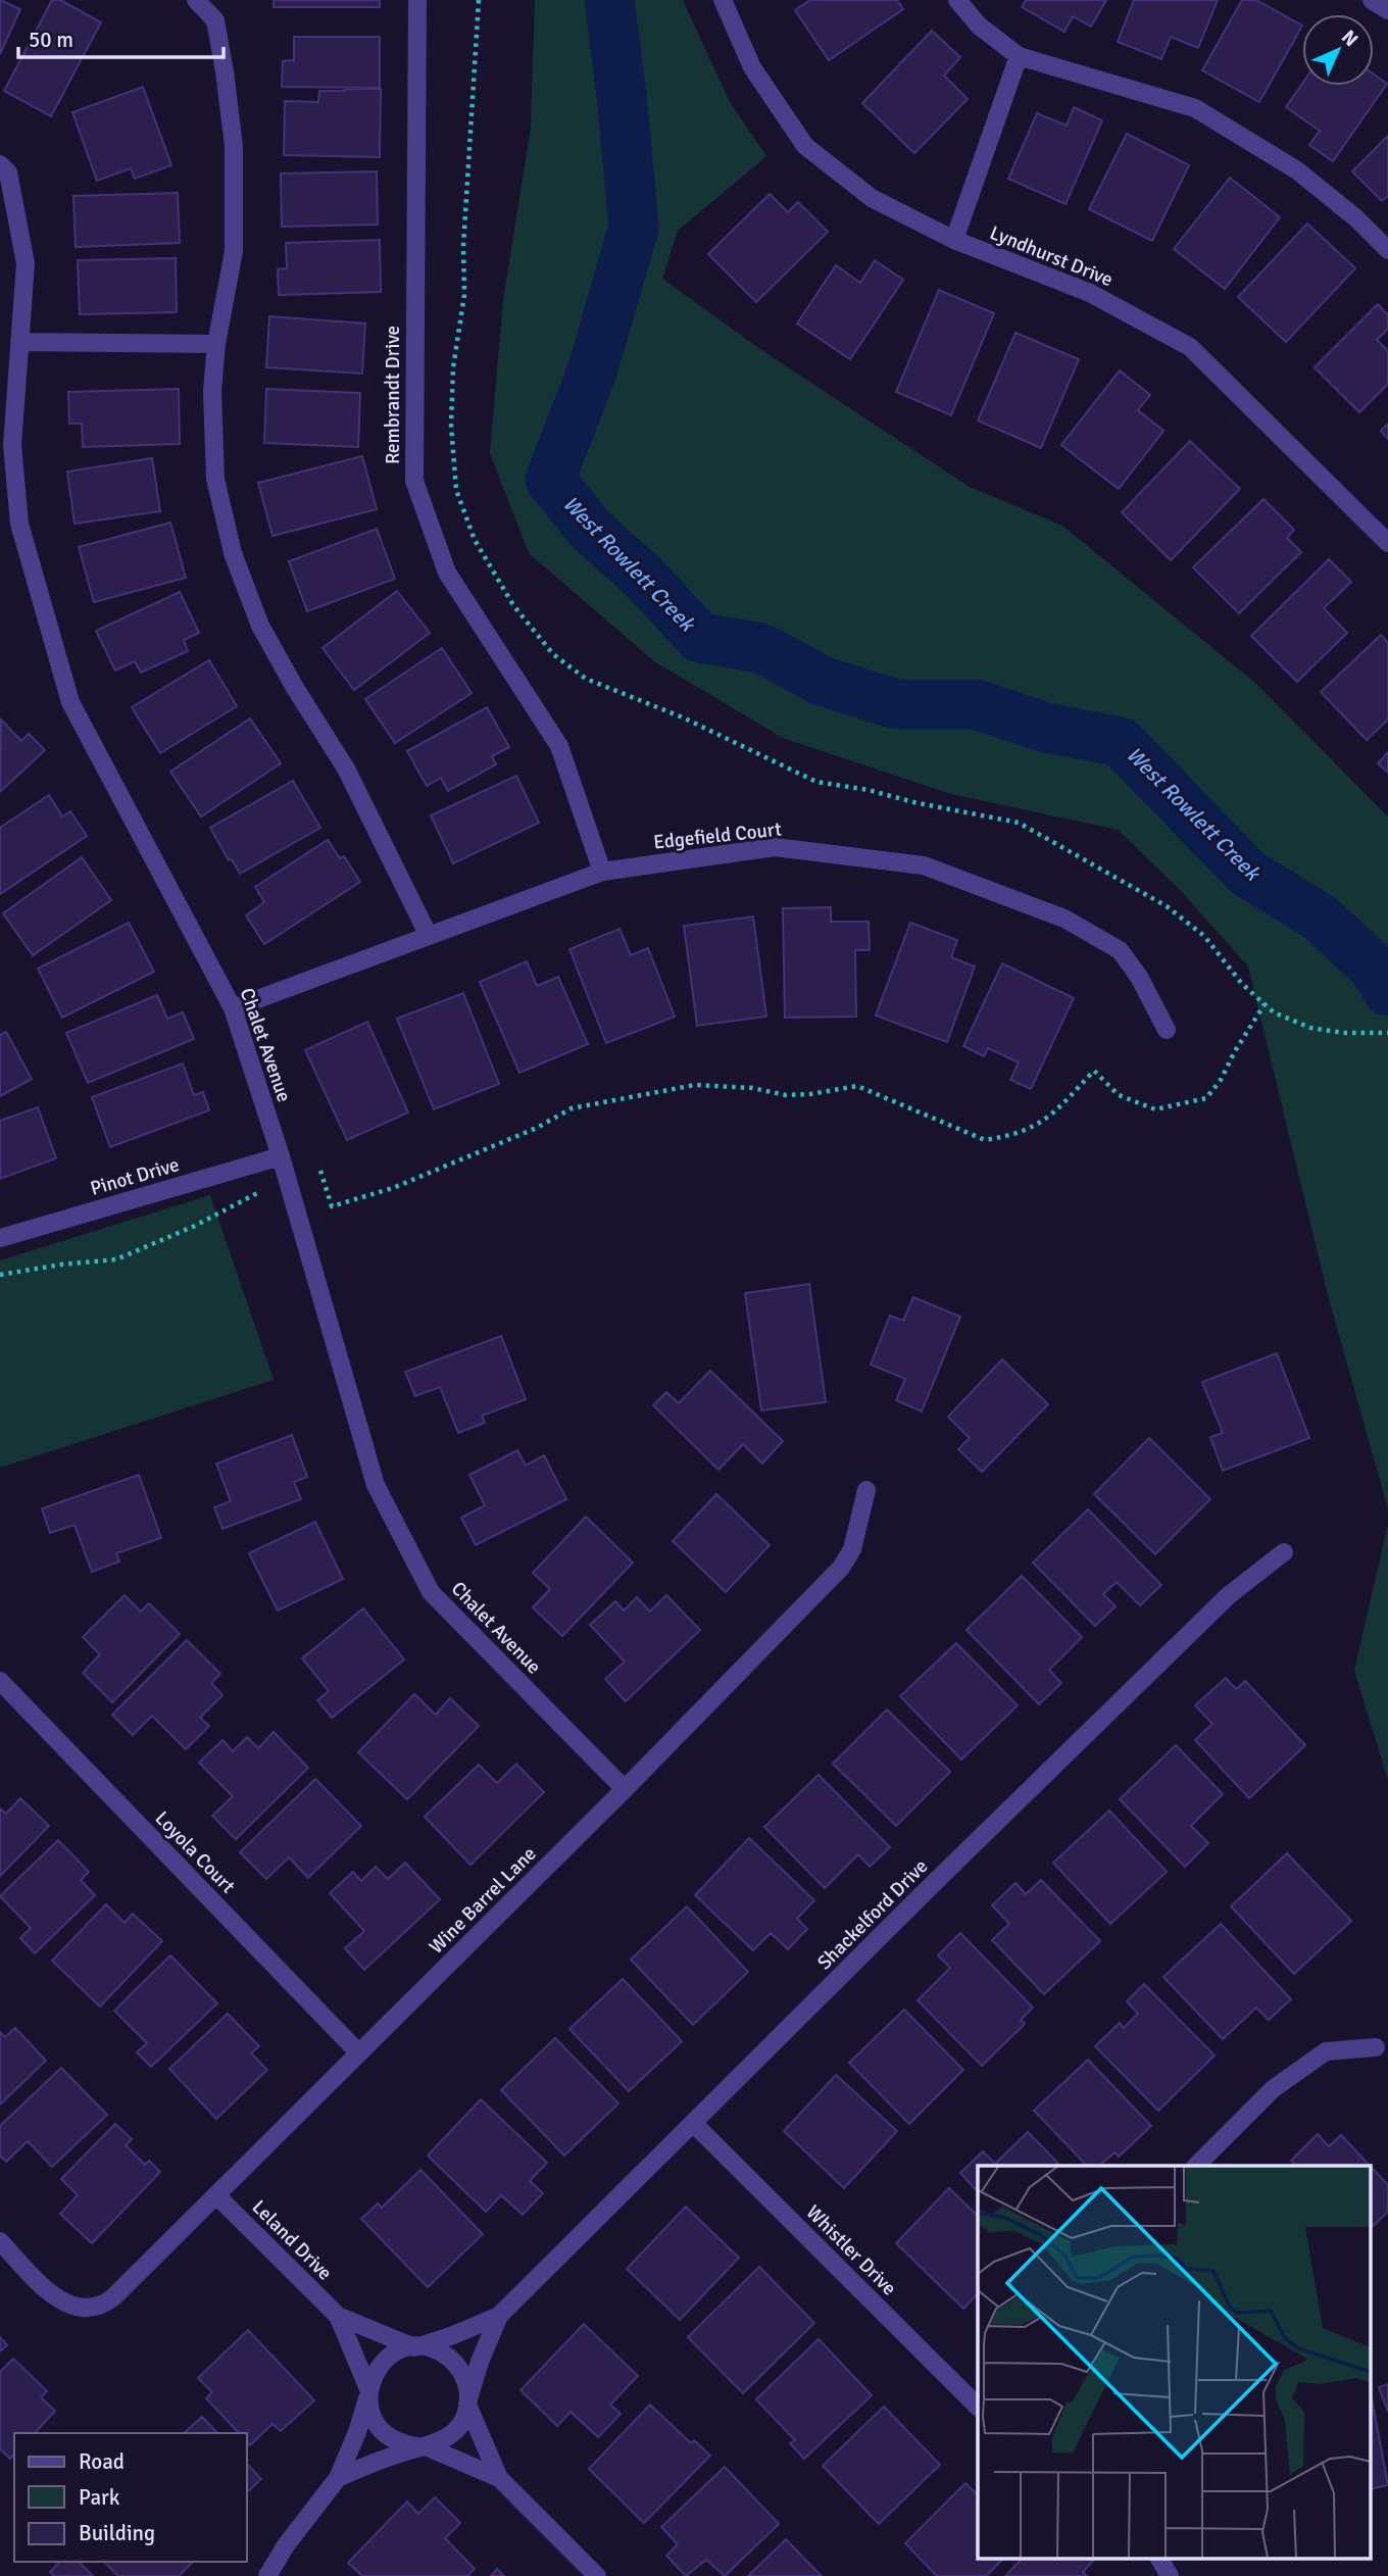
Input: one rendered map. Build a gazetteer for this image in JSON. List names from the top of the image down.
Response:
{
  "streets": {
    "street": [
      "Lyndhurst Drive",
      "Rembrandt Drive",
      "Edgefield Court",
      "Chalet Avenue",
      "Pinot Drive",
      "Loyola Court",
      "Wine Barrel Lane",
      "Shackelford Drive",
      "Leland Drive",
      "Whistler Drive"
    ]
  },
  "crossings": [
    ["Rembrandt Drive", "Edgefield Court"],
    ["Edgefield Court", "Chalet Avenue"],
    ["Chalet Avenue", "Pinot Drive"],
    ["Chalet Avenue", "Wine Barrel Lane"],
    ["Loyola Court", "Wine Barrel Lane"],
    ["Wine Barrel Lane", "Leland Drive"],
    ["Shackelford Drive", "Leland Drive"],
    ["Shackelford Drive", "Whistler Drive"]
  ],
  "water": ["West Rowlett Creek"],
  "legend": ["Road", "Park", "Building"],
  "scale_bar": "50 m",
  "north": "top right"
}
